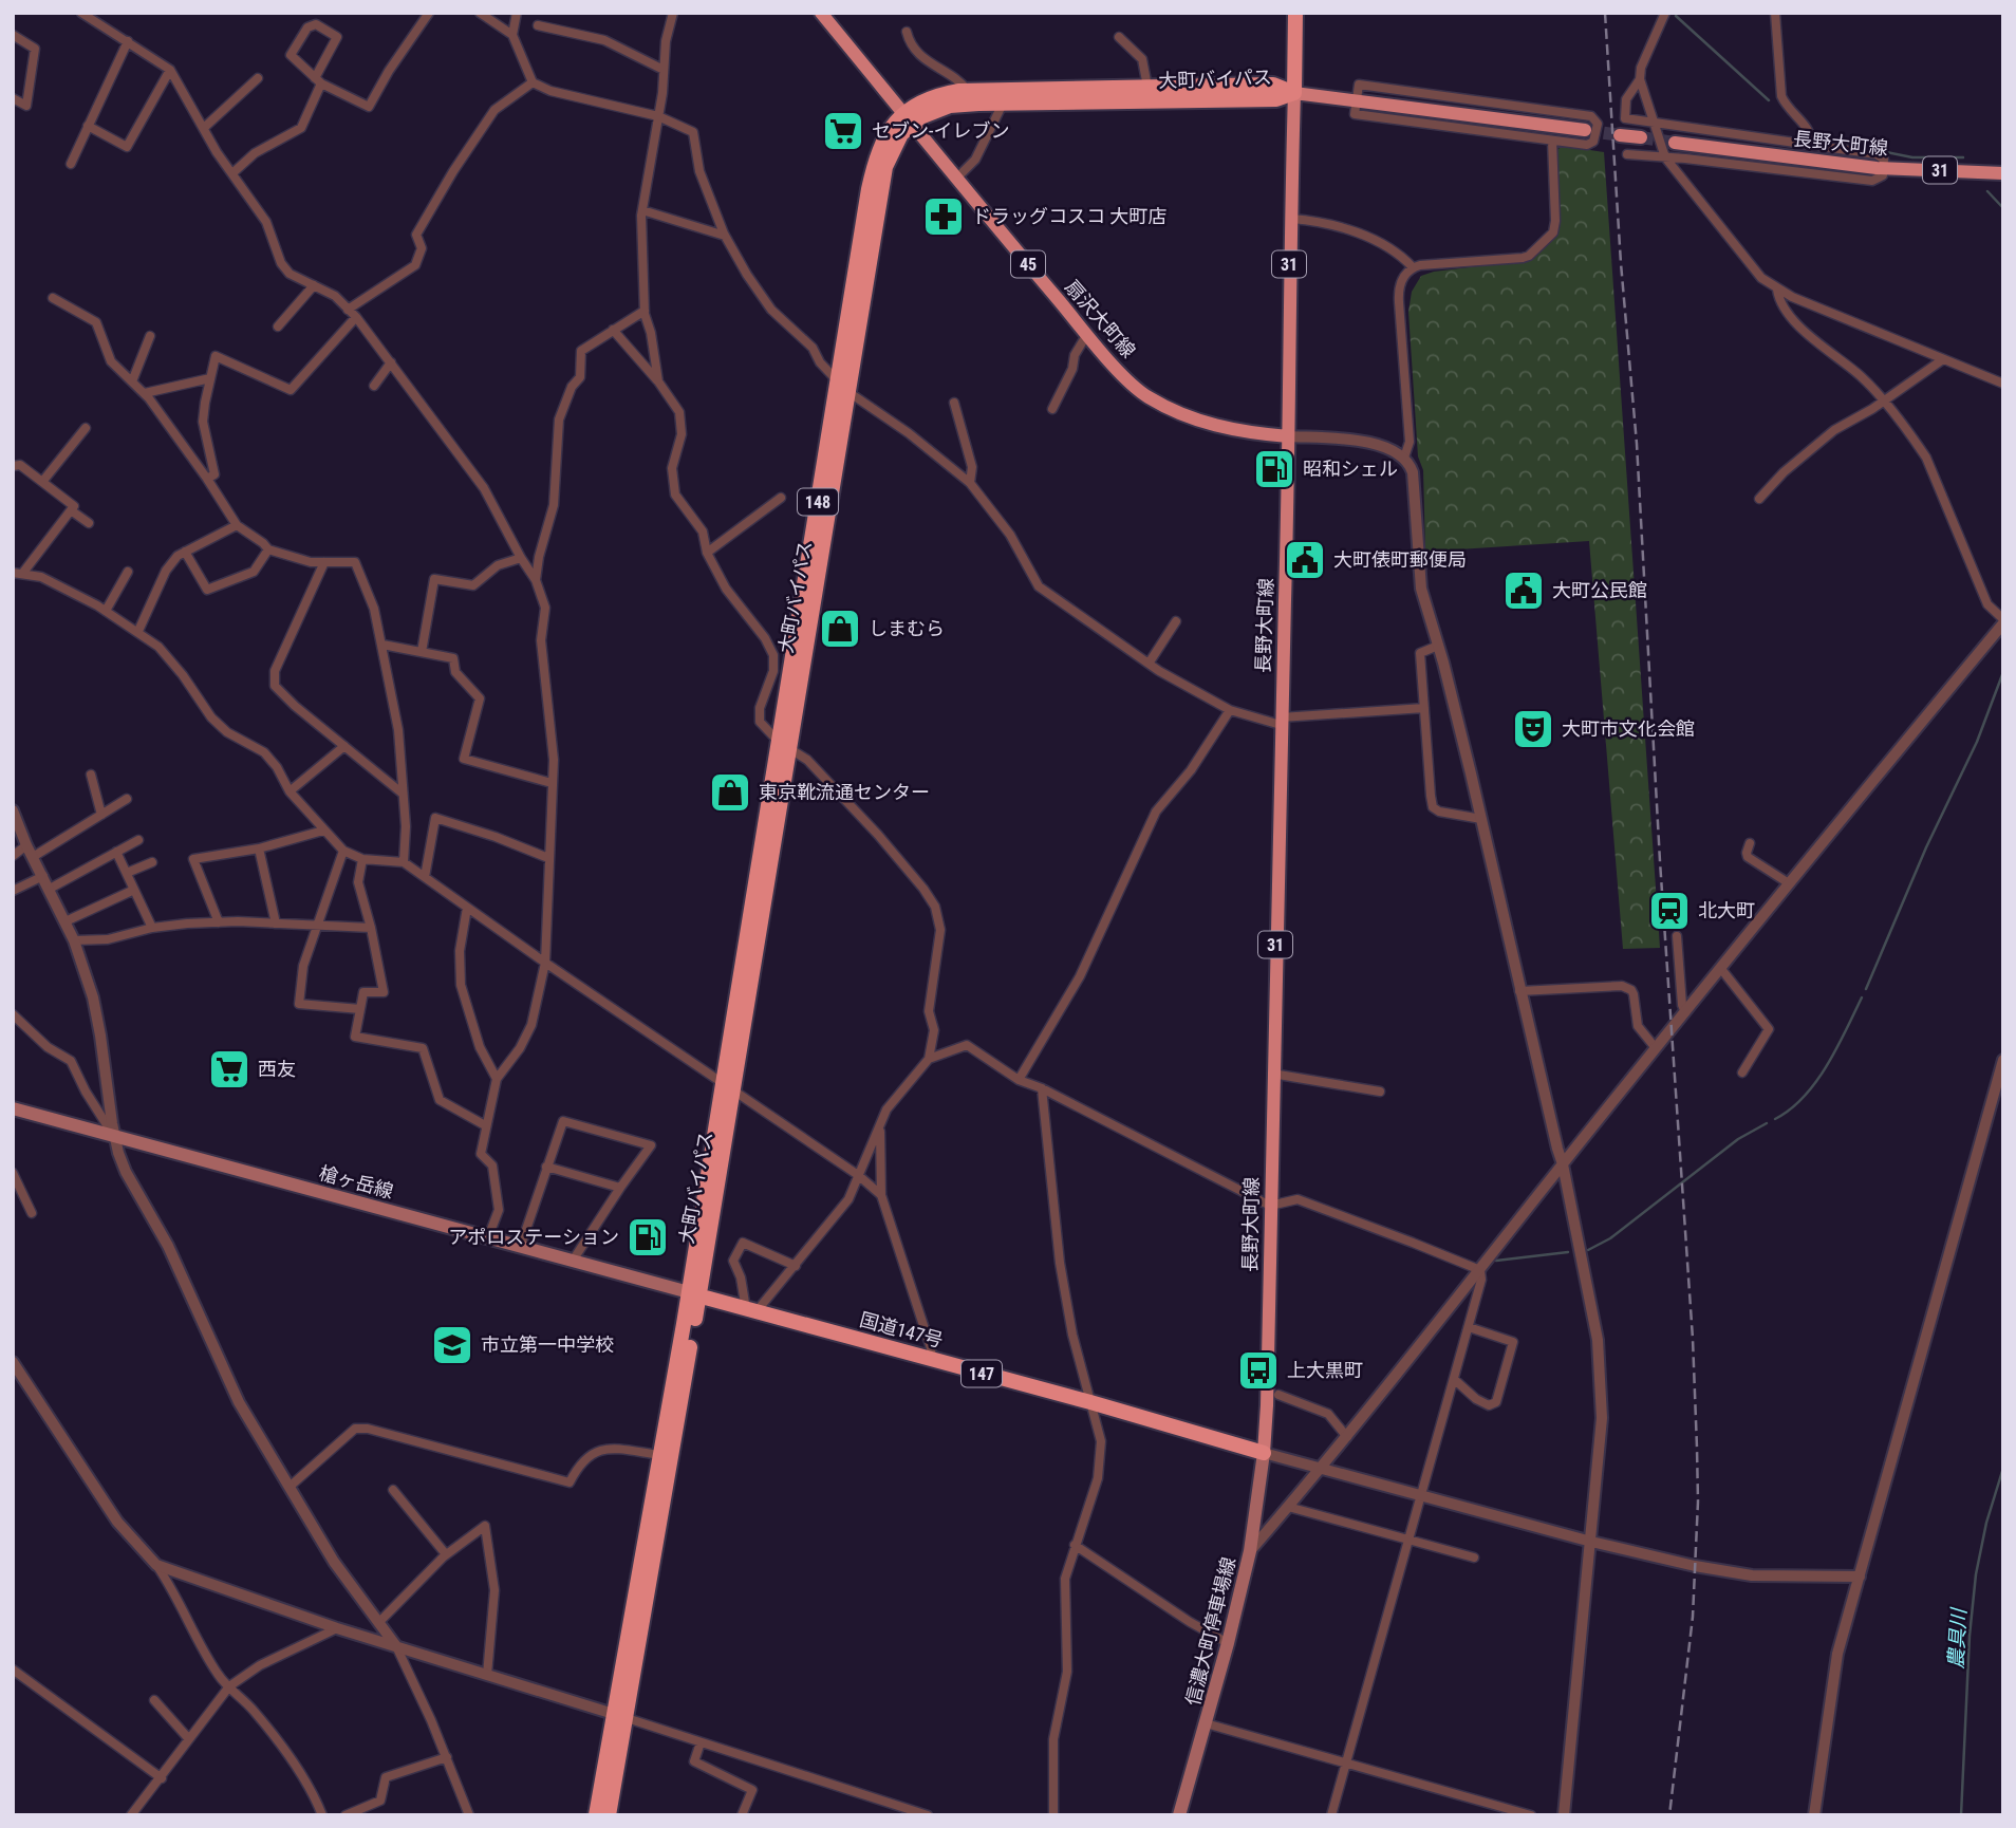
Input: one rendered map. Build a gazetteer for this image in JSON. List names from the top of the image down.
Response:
{
  "streets": {
    "highway": [
      "大町バイパス",
      "148",
      "国道147号",
      "147"
    ],
    "main road": [
      "長野大町線",
      "31",
      "45",
      "扇沢大町線",
      "槍ヶ岳線",
      "信濃大町停車場線"
    ]
  },
  "crossings": [
    ["大町バイパス", "長野大町線"],
    ["大町バイパス", "扇沢大町線"],
    ["大町バイパス", "槍ヶ岳線"],
    ["大町バイパス", "国道147号"],
    ["長野大町線", "扇沢大町線"],
    ["長野大町線", "国道147号"],
    ["長野大町線", "信濃大町停車場線"],
    ["槍ヶ岳線", "国道147号"],
    ["国道147号", "信濃大町停車場線"]
  ],
  "water": ["農具川"],
  "places": {
    "supermarket": ["セブン-イレブン", "西友"],
    "pharmacy": ["ドラッグコスコ 大町店"],
    "fuel station": ["昭和シェル", "アポロステーション"],
    "public building": ["大町俵町郵便局", "大町公民館"],
    "shop": ["しまむら", "東京靴流通センター"],
    "theatre": ["大町市文化会館"],
    "station": ["北大町"],
    "school or university": ["市立第一中学校"],
    "bus stop": ["上大黒町"]
  }
}
